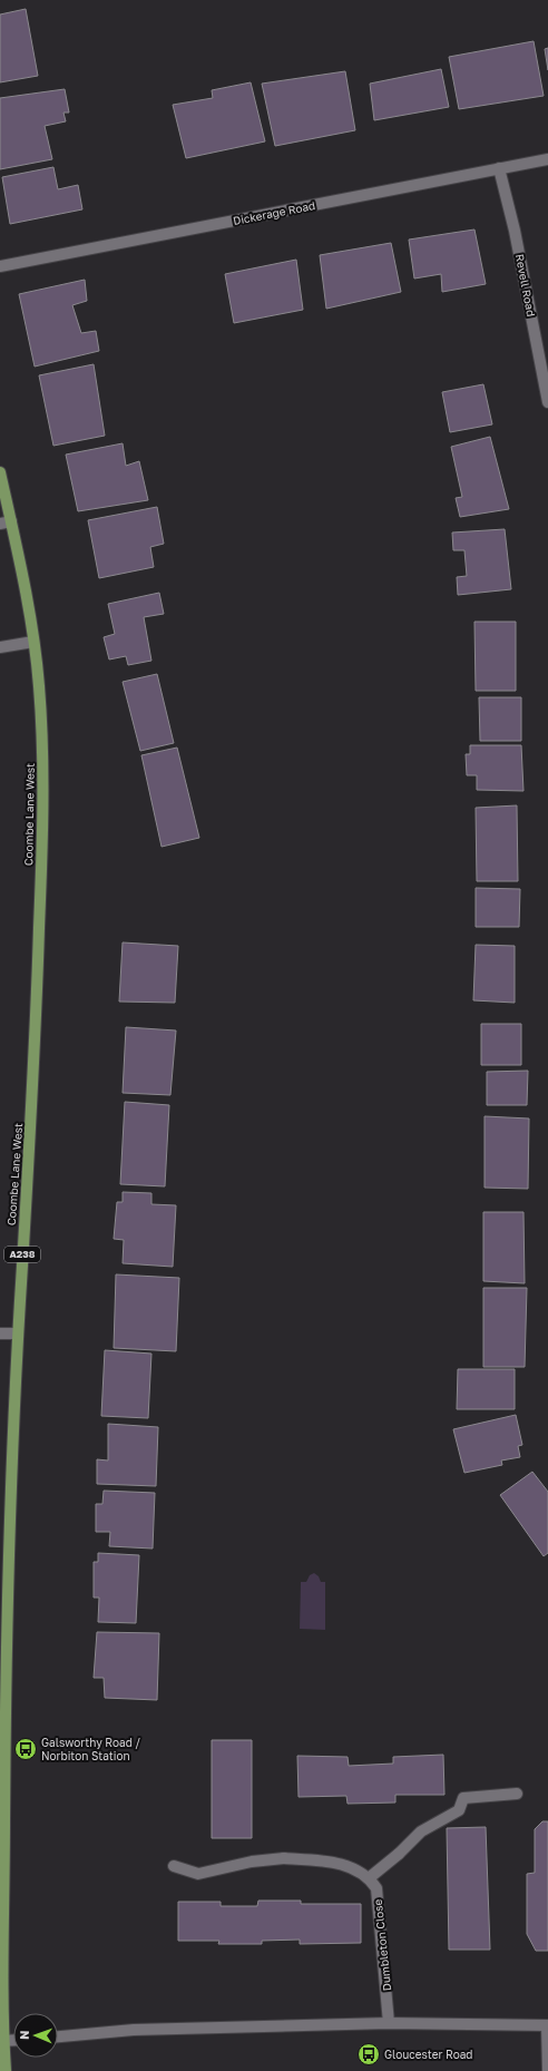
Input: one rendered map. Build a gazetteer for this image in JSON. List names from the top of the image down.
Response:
{
  "streets": {
    "main road": ["Coombe Lane West", "A238"],
    "street": ["Dickerage Road", "Revell Road", "Dumbleton Close"]
  },
  "crossings": [
    ["Dickerage Road", "Revell Road"],
    ["Coombe Lane West", "A238"]
  ],
  "places": {
    "bus stop": ["Galsworthy Road / Norbiton Station", "Gloucester Road"]
  },
  "north": "left"
}
